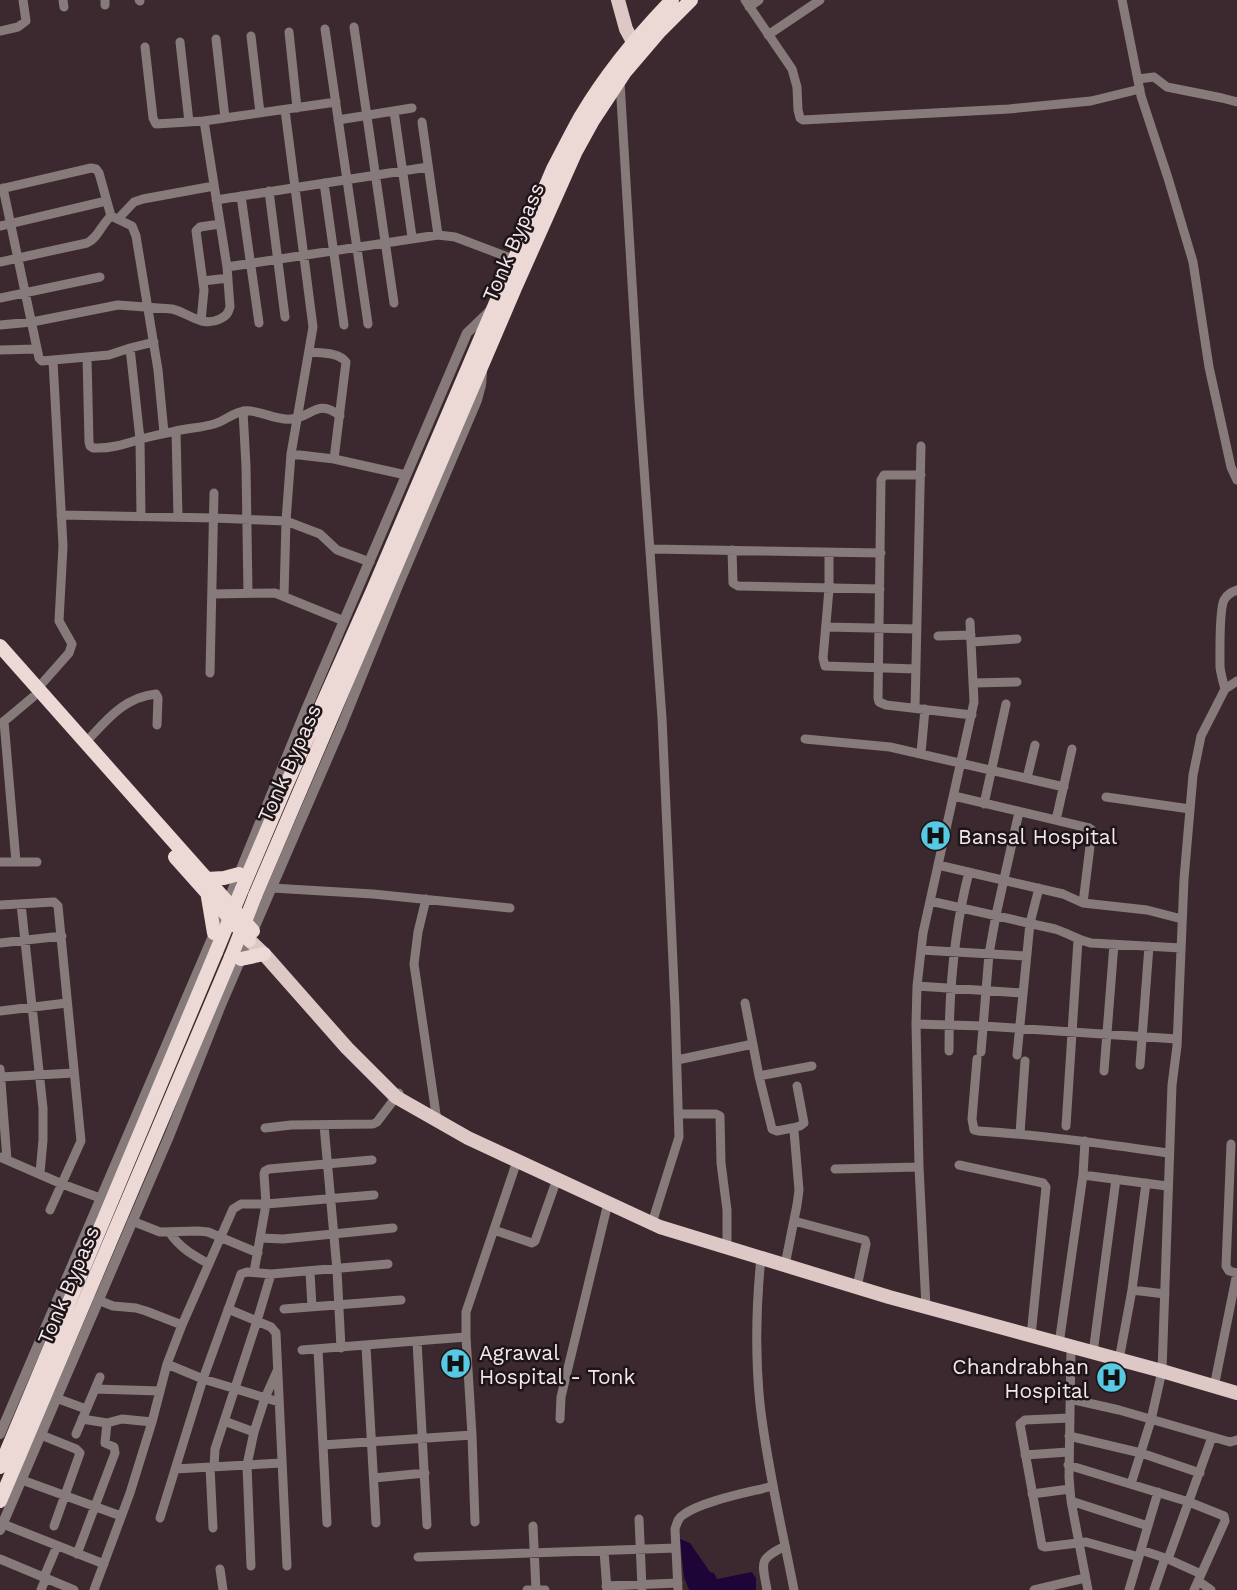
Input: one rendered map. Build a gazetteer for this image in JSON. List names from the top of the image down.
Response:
{
  "streets": {
    "highway": ["Tonk Bypass"]
  },
  "places": {
    "hospital": ["Bansal Hospital", "Agrawal Hospital - Tonk", "Chandrabhan Hospital"]
  }
}
